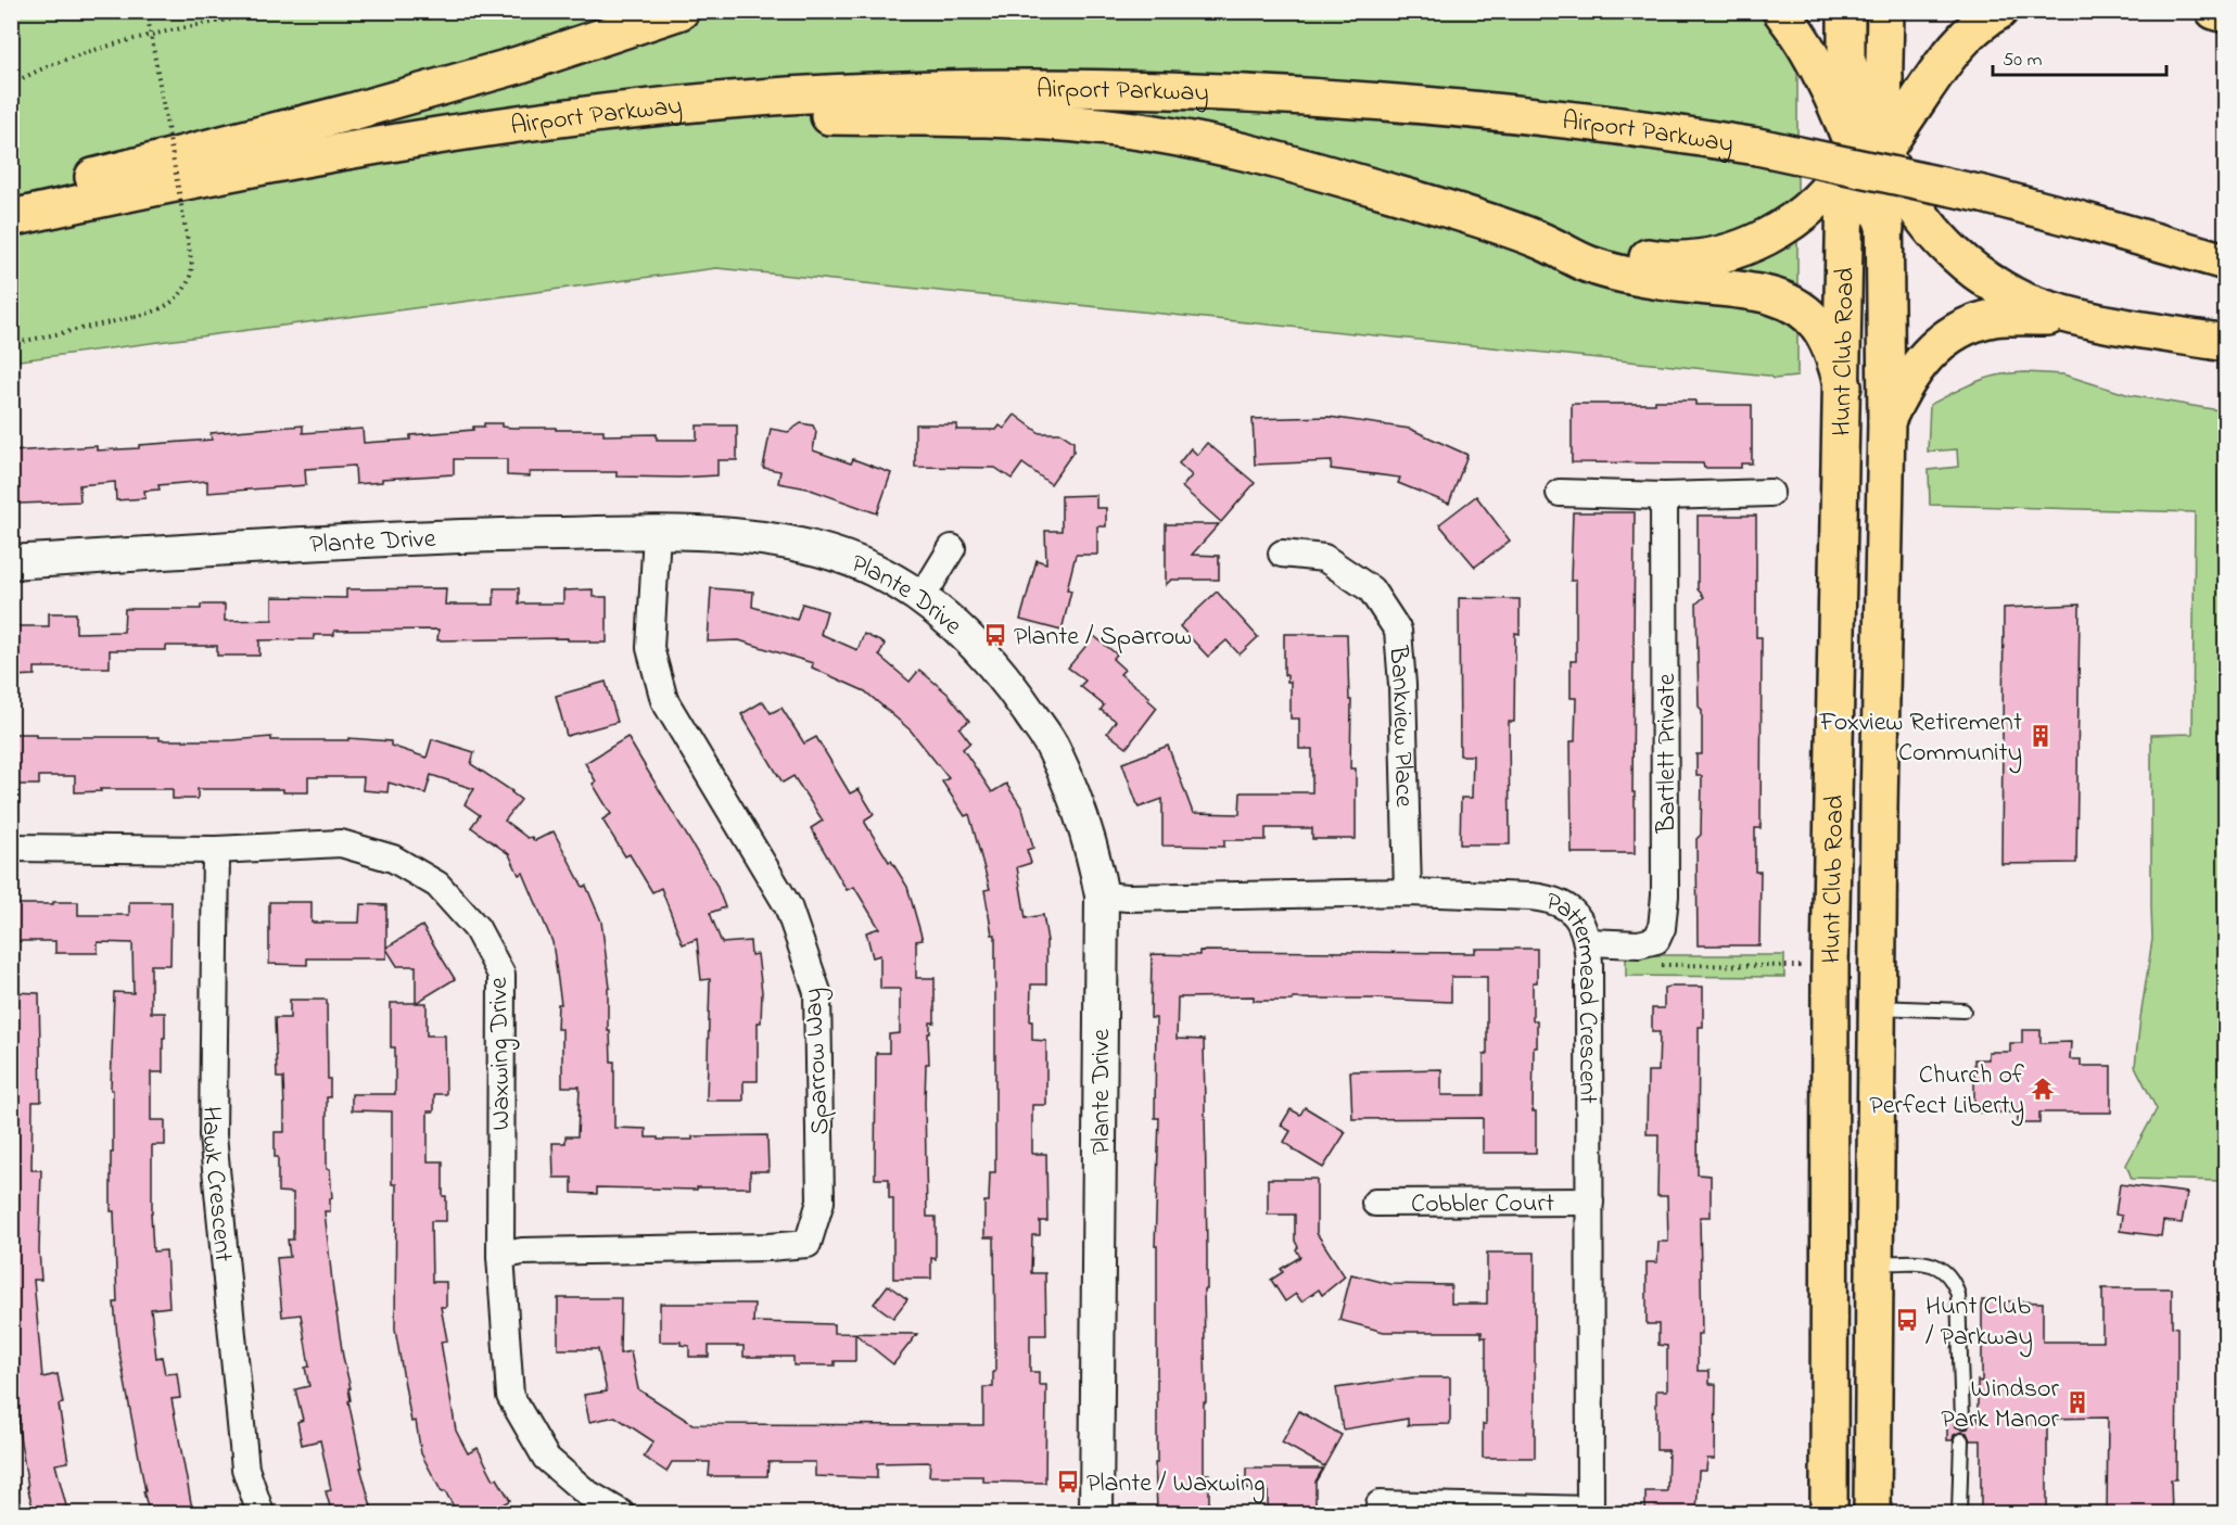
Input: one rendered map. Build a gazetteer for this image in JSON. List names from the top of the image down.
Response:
{
  "streets": {
    "main road": ["Airport Parkway", "Hunt Club Road"],
    "street": [
      "Plante Drive",
      "Bankview Place",
      "Bartlett Private",
      "Pattermead Crescent",
      "Waxwing Drive",
      "Sparrow Way",
      "Hawk Crescent",
      "Cobbler Court"
    ]
  },
  "crossings": [
    ["Plante Drive", "Pattermead Crescent"],
    ["Plante Drive", "Sparrow Way"],
    ["Bankview Place", "Pattermead Crescent"],
    ["Bartlett Private", "Pattermead Crescent"],
    ["Pattermead Crescent", "Cobbler Court"],
    ["Waxwing Drive", "Sparrow Way"],
    ["Waxwing Drive", "Hawk Crescent"]
  ],
  "places": {
    "bus stop": ["Plante / Sparrow", "Hunt Club / Parkway", "Plante / Waxwing"],
    "building": ["Foxview Retirement Community", "Windsor Park Manor"],
    "temple": ["Church of Perfect Liberty"]
  },
  "scale_bar": "50 m"
}
